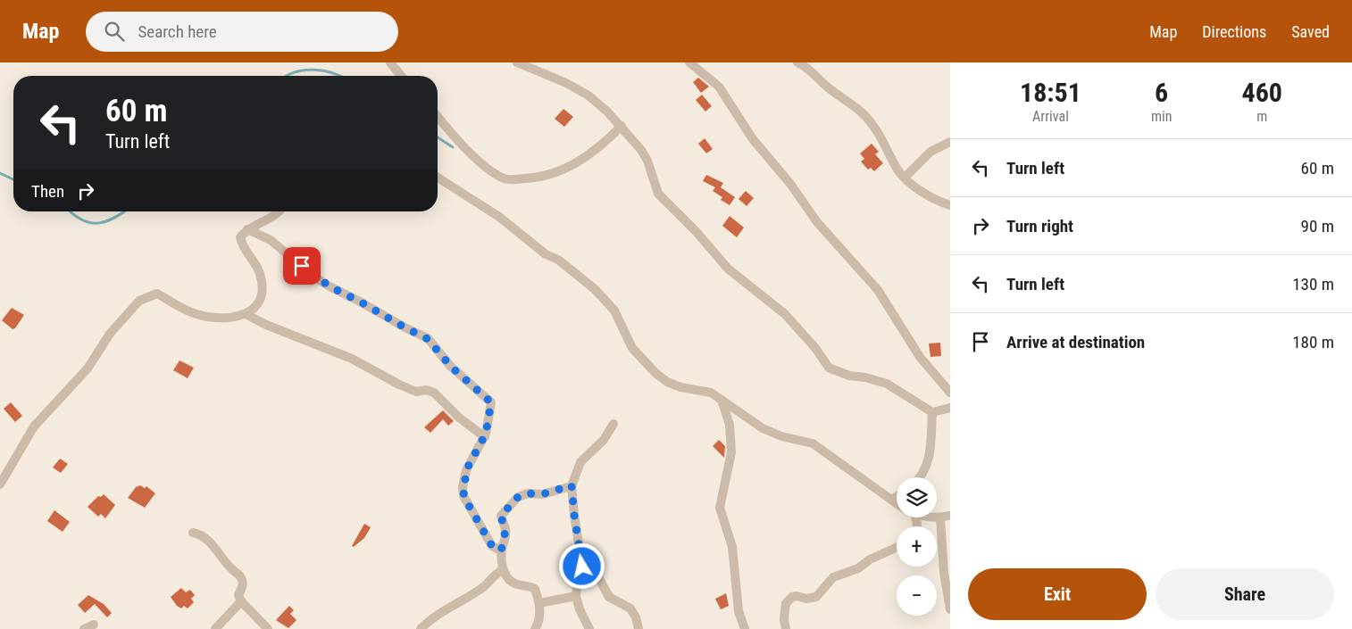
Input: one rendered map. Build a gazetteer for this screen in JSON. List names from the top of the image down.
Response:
{
  "page": {
    "header": "Map",
    "search": "Search here",
    "nav": ["Map", "Directions", "Saved"],
    "eta": [
      "18:51",
      "Arrival",
      "6",
      "min",
      "460",
      "m"
    ],
    "turn": ["60 m", "Turn left"],
    "list": [
      {
        "name": "Turn left",
        "value": "60 m"
      },
      {
        "name": "Turn right",
        "value": "90 m"
      },
      {
        "name": "Turn left",
        "value": "130 m"
      },
      {
        "name": "Arrive at destination",
        "value": "180 m"
      }
    ],
    "then": "Then",
    "map_buttons": ["+", "−"],
    "buttons": ["Exit", "Share"]
  }
}
